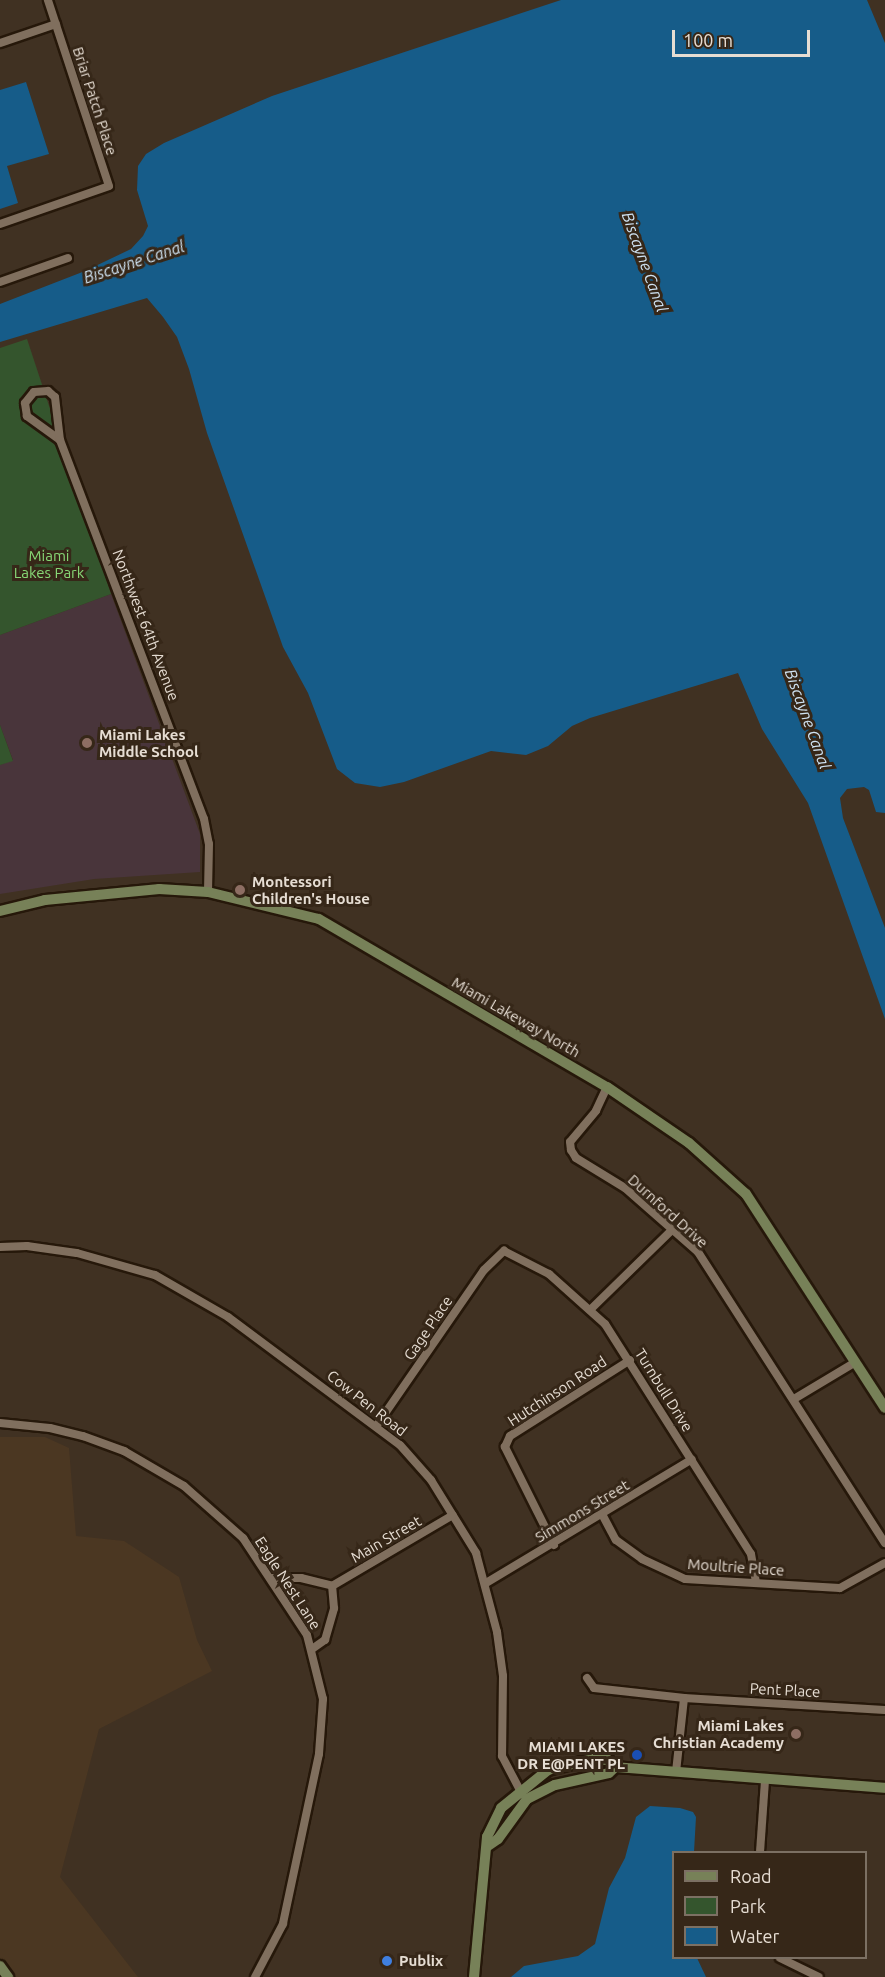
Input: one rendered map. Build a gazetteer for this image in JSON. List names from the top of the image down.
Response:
{
  "streets": {
    "street": [
      "Briar Patch Place",
      "Northwest 64th Avenue",
      "Miami Lakeway North",
      "Durnford Drive",
      "Gage Place",
      "Turnbull Drive",
      "Hutchinson Road",
      "Cow Pen Road",
      "Simmons Street",
      "Main Street",
      "Moultrie Place",
      "Eagle Nest Lane",
      "Pent Place"
    ]
  },
  "crossings": [
    ["Northwest 64th Avenue", "Miami Lakeway North"],
    ["Miami Lakeway North", "Durnford Drive"],
    ["Gage Place", "Turnbull Drive"],
    ["Gage Place", "Cow Pen Road"],
    ["Turnbull Drive", "Hutchinson Road"],
    ["Turnbull Drive", "Simmons Street"],
    ["Turnbull Drive", "Moultrie Place"],
    ["Hutchinson Road", "Simmons Street"],
    ["Cow Pen Road", "Simmons Street"],
    ["Cow Pen Road", "Main Street"],
    ["Simmons Street", "Moultrie Place"]
  ],
  "water": ["Biscayne Canal"],
  "parks": ["Miami Lakes Park"],
  "places": [
    "Miami Lakes Middle School",
    "Montessori Children's House",
    "Miami Lakes Christian Academy",
    "MIAMI LAKES DR E@PENT PL",
    "Publix"
  ],
  "legend": ["Road", "Park", "Water"],
  "scale_bar": "100 m"
}
